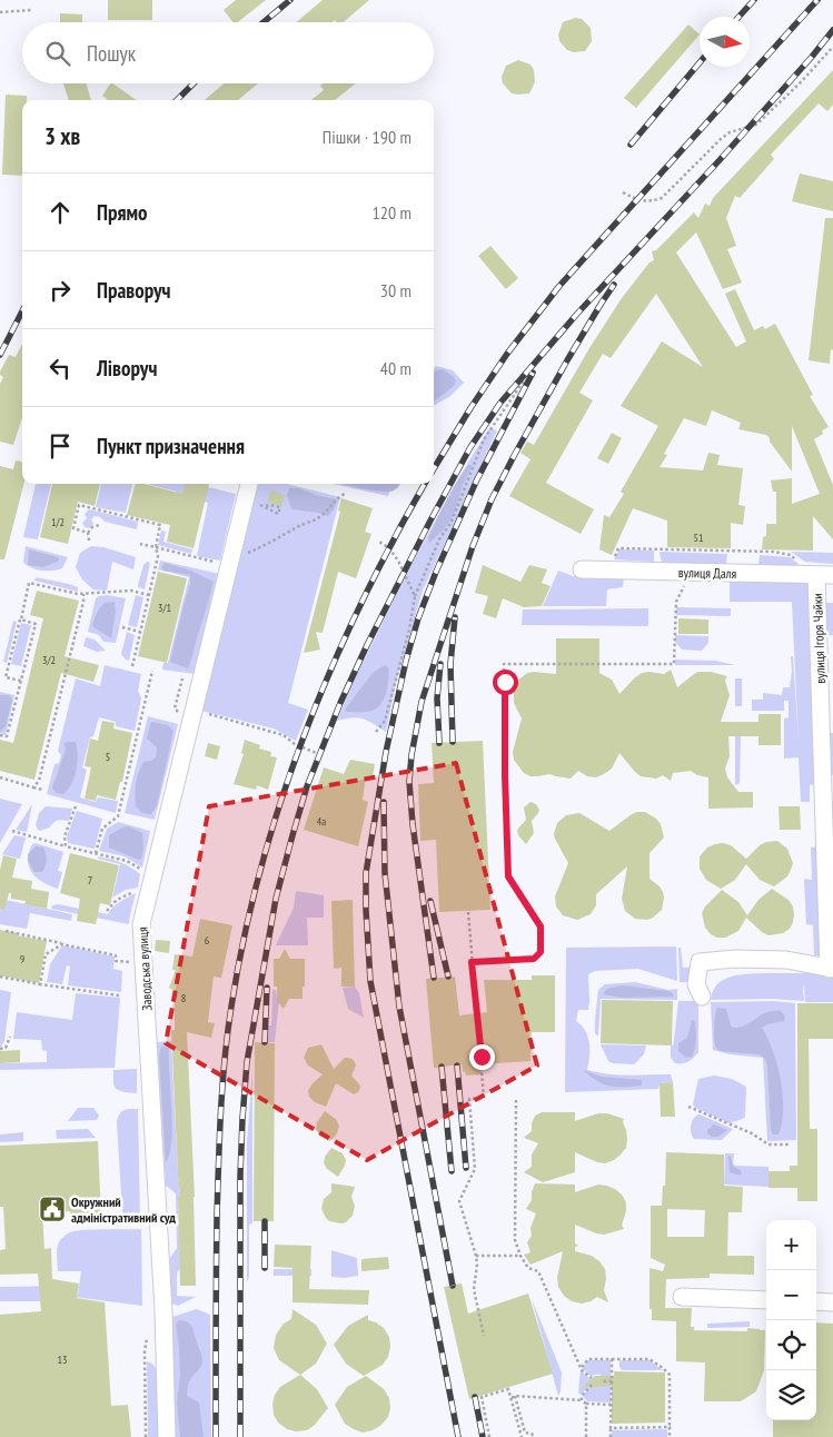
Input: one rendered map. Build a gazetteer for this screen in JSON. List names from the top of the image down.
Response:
{
  "streets": {
    "street": ["вулиця Даля", "вулиця Ігоря Чайки", "Заводська вулиця"]
  },
  "crossings": [
    ["вулиця Даля", "вулиця Ігоря Чайки"]
  ],
  "places": {
    "public building": ["Окружний адміністративний суд"]
  },
  "house_numbers": [
    "1/2",
    "51",
    "3/1",
    "3/2",
    "5",
    "4а",
    "7",
    "6",
    "9",
    "8",
    "13"
  ],
  "north": "right",
  "page": {
    "search": "Пошук",
    "heading": ["3 хв", "Пішки · 190 m"],
    "list": [
      ["Прямо", "120 m"],
      ["Праворуч", "30 m"],
      ["Ліворуч", "40 m"],
      "Пункт призначення"
    ],
    "map_buttons": ["+", "−"]
  }
}
